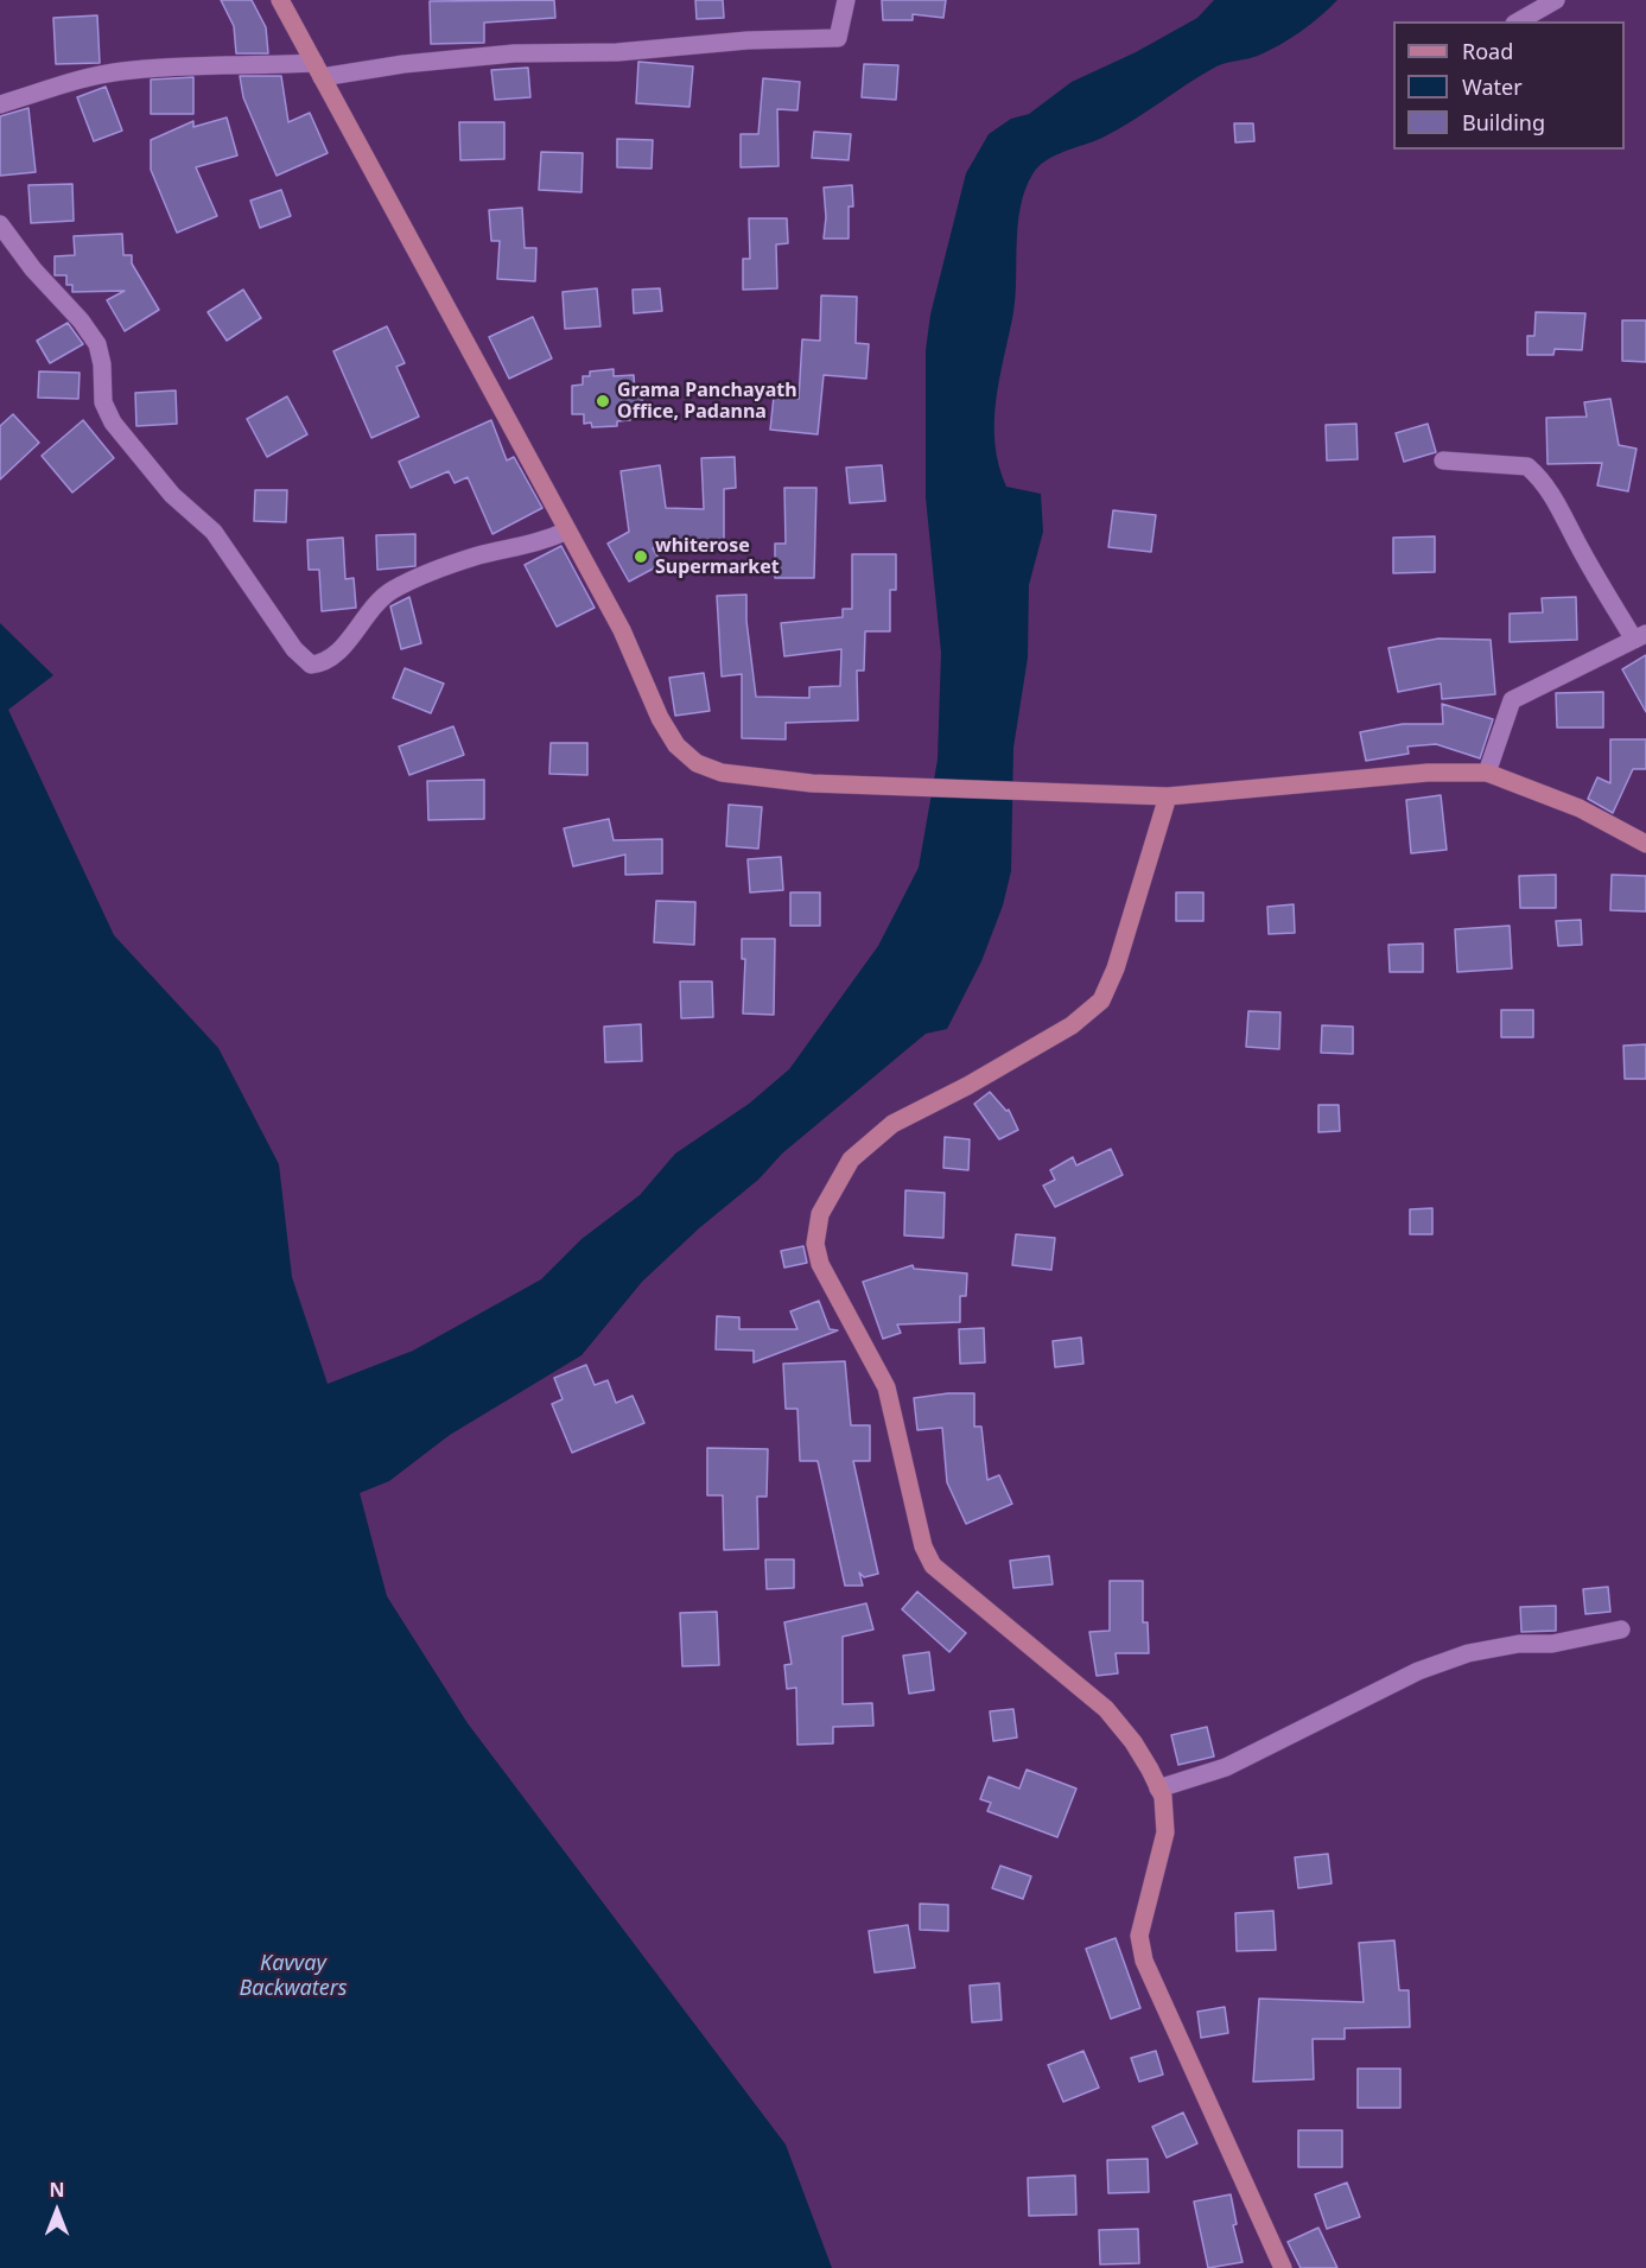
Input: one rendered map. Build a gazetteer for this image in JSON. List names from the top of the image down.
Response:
{
  "water": ["Kavvay Backwaters"],
  "places": ["Grama Panchayath Office, Padanna", "whiterose Supermarket"],
  "legend": ["Road", "Water", "Building"],
  "north": "top"
}
